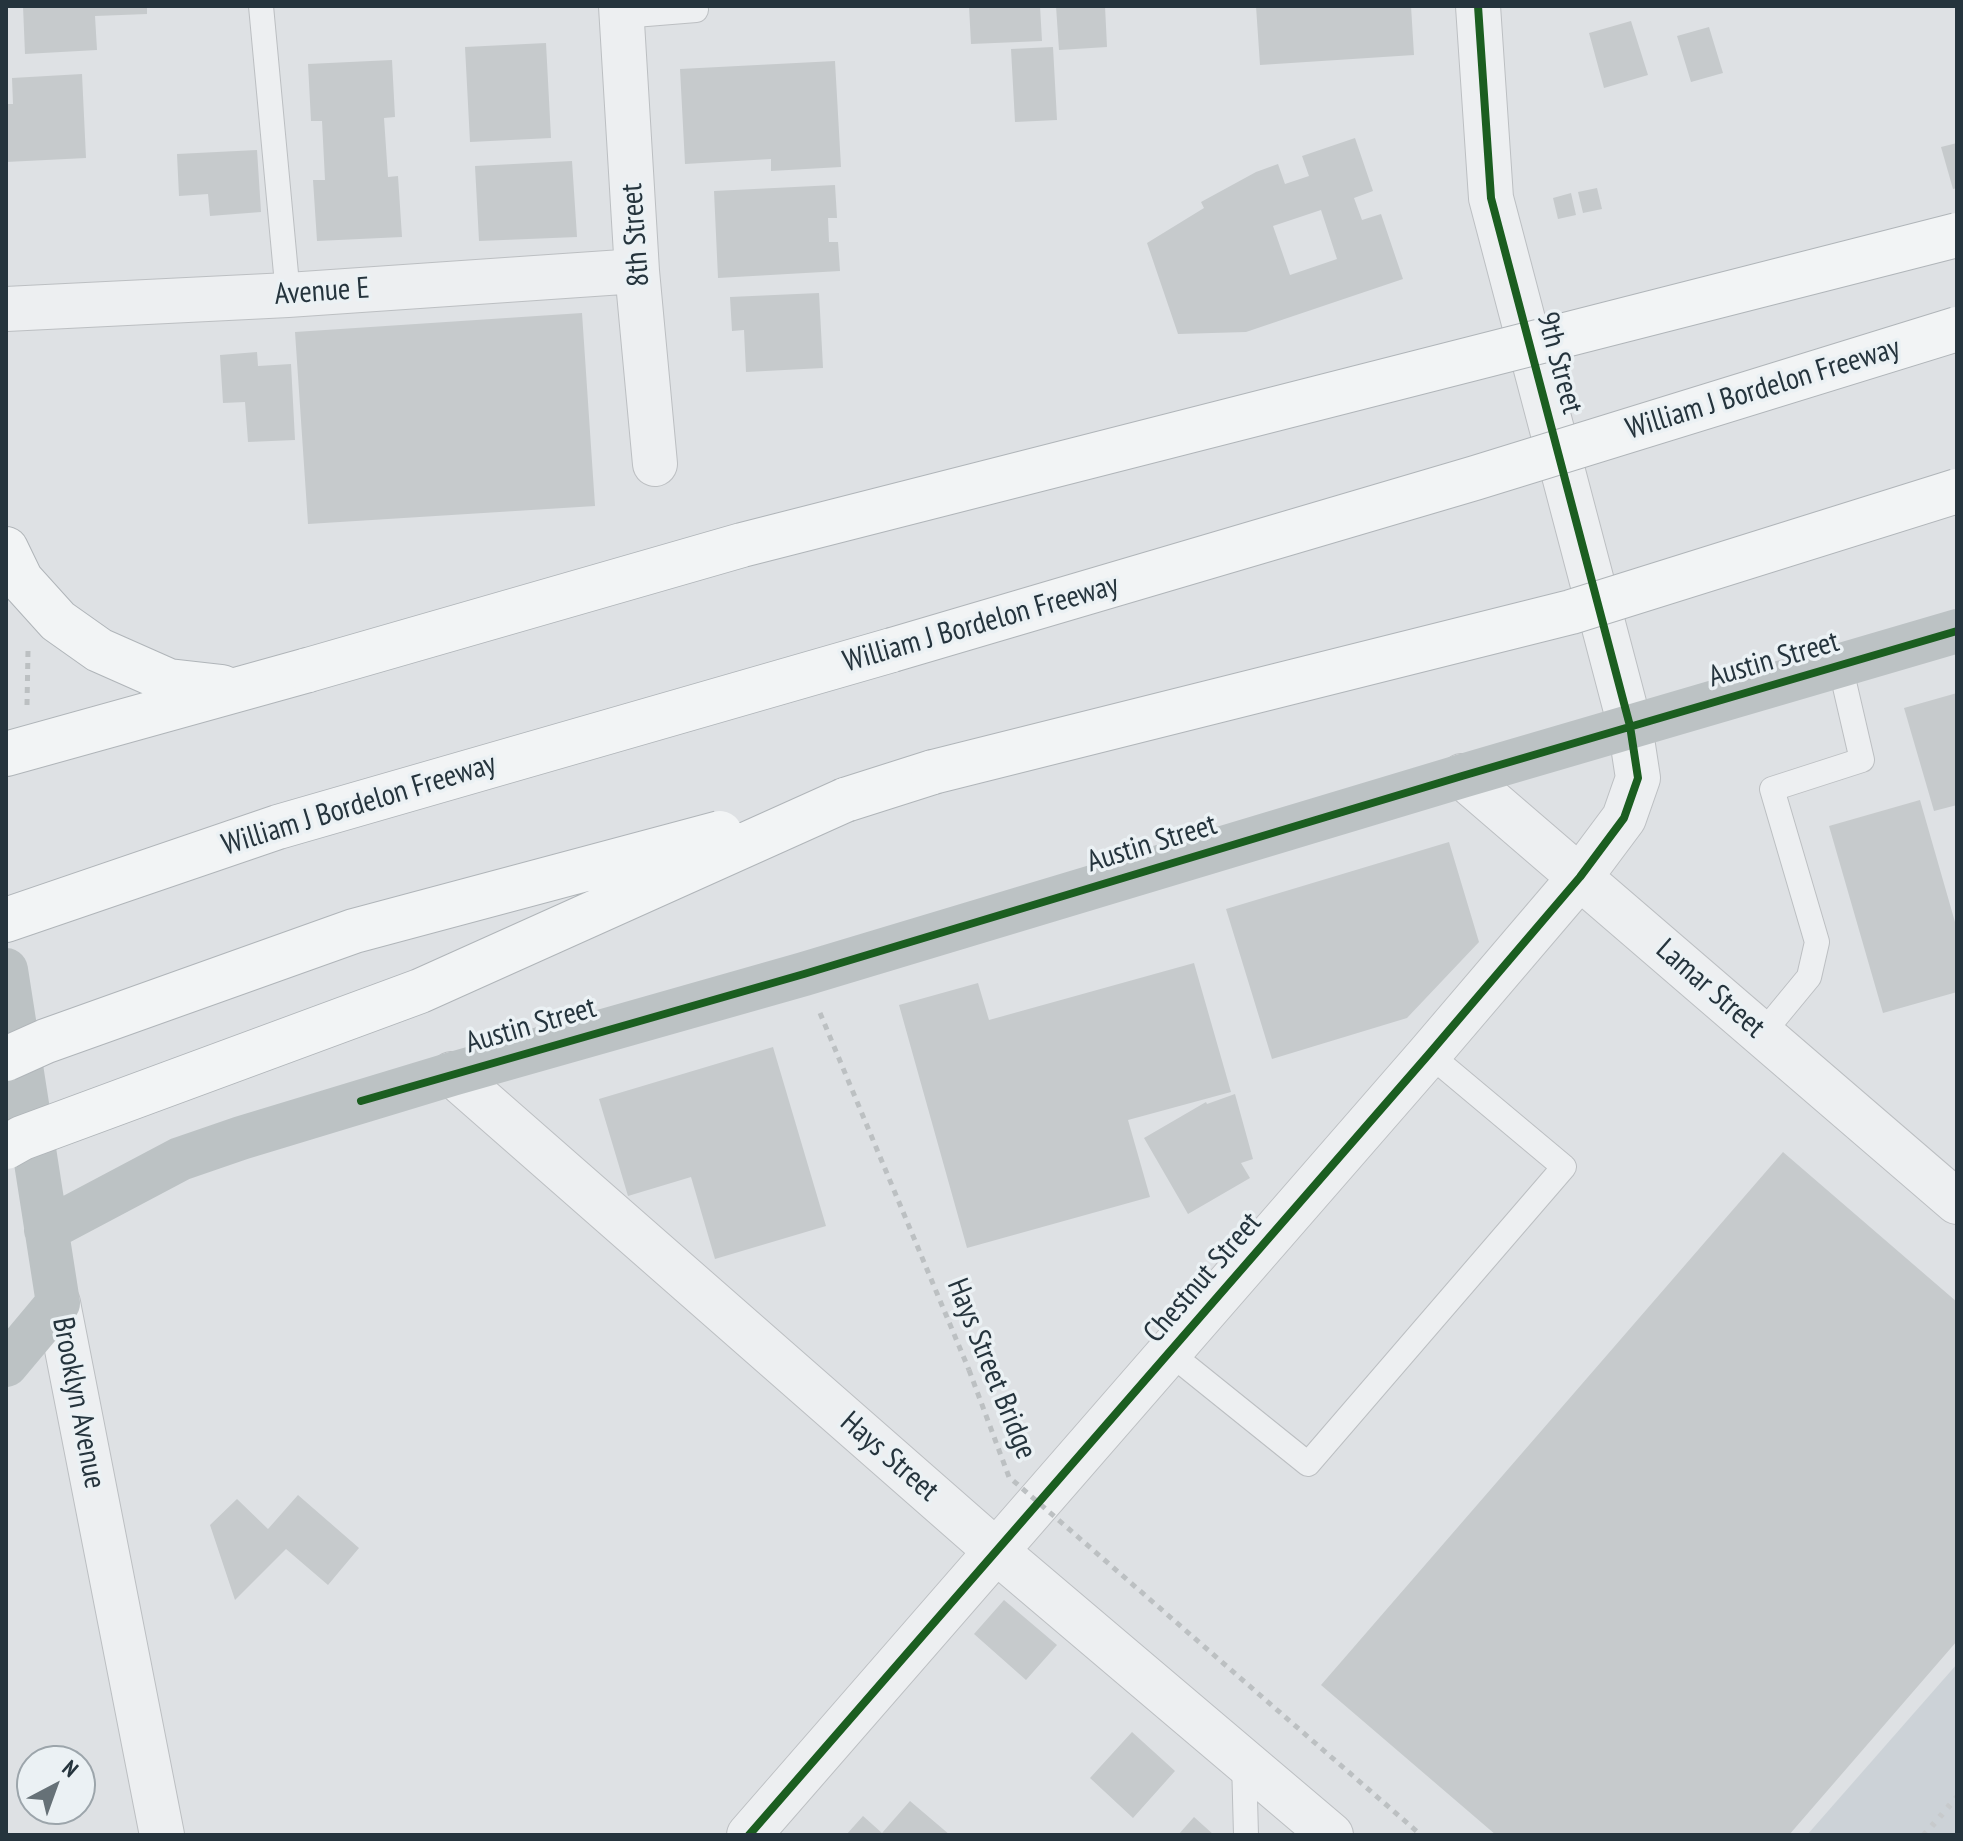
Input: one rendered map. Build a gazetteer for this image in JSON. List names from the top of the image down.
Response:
{
  "streets": {
    "highway": ["William J Bordelon Freeway"],
    "street": [
      "8th Street",
      "Avenue E",
      "9th Street",
      "Austin Street",
      "Lamar Street",
      "Chestnut Street",
      "Brooklyn Avenue",
      "Hays Street"
    ],
    "path": ["Hays Street Bridge"]
  },
  "crossings": [
    ["8th Street", "Avenue E"],
    ["9th Street", "Austin Street"],
    ["9th Street", "Chestnut Street"],
    ["Austin Street", "Lamar Street"],
    ["Austin Street", "Chestnut Street"],
    ["Austin Street", "Brooklyn Avenue"],
    ["Austin Street", "Hays Street"],
    ["Lamar Street", "Chestnut Street"],
    ["Chestnut Street", "Hays Street"]
  ],
  "north": "top right"
}
